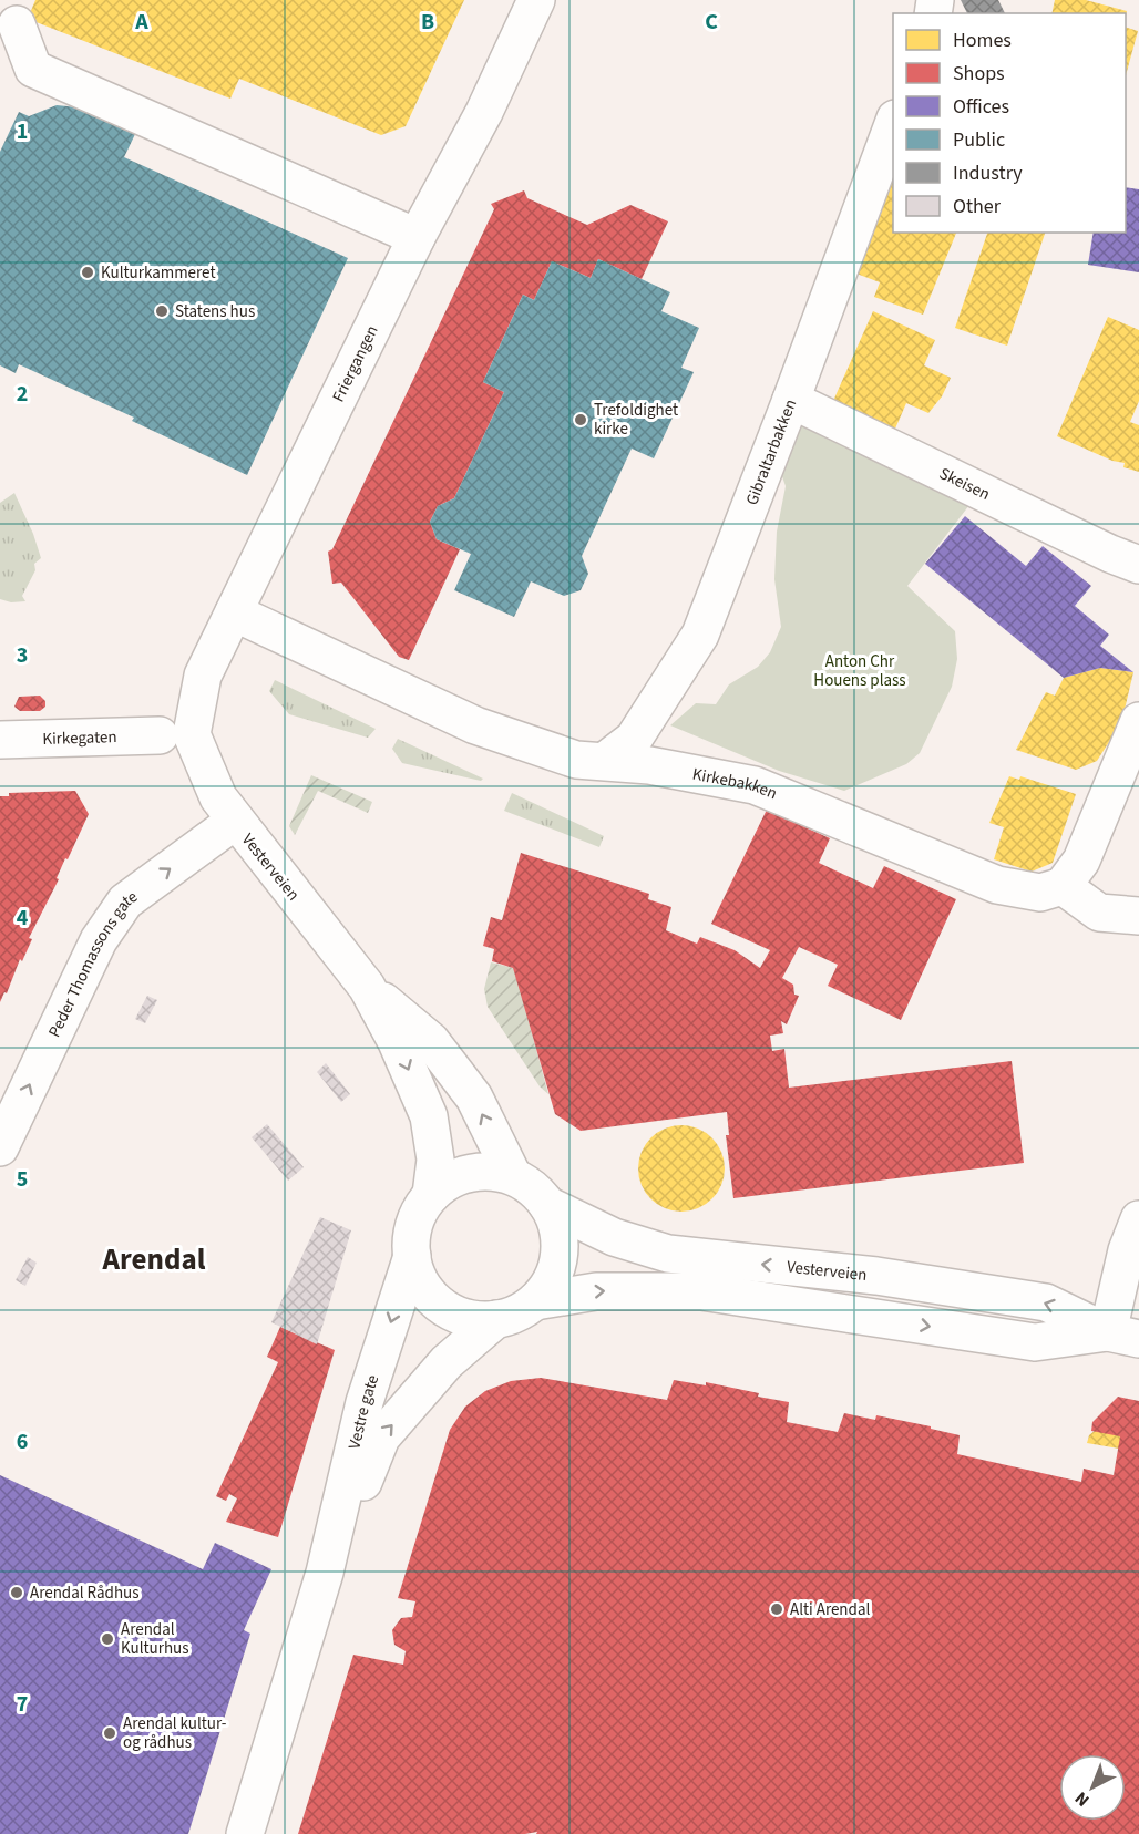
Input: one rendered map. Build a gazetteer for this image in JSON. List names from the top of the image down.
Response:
{
  "streets": {
    "street": [
      "Friergangen",
      "Gibraltarbakken",
      "Skeisen",
      "Kirkegaten",
      "Kirkebakken",
      "Vesterveien",
      "Peder Thomassons gate",
      "Vestre gate"
    ]
  },
  "crossings": [
    ["Friergangen", "Kirkegaten"],
    ["Friergangen", "Kirkebakken"],
    ["Friergangen", "Vesterveien"],
    ["Gibraltarbakken", "Skeisen"],
    ["Gibraltarbakken", "Kirkebakken"],
    ["Kirkegaten", "Vesterveien"],
    ["Vesterveien", "Peder Thomassons gate"],
    ["Vesterveien", "Vestre gate"]
  ],
  "one_way": ["Peder Thomassons gate"],
  "districts": ["Arendal"],
  "parks": ["Anton Chr Houens plass"],
  "places": [
    "Kulturkammeret",
    "Statens hus",
    "Trefoldighet kirke",
    "Arendal Rådhus",
    "Alti Arendal",
    "Arendal Kulturhus",
    "Arendal kultur- og rådhus"
  ],
  "legend": [
    "Homes",
    "Shops",
    "Offices",
    "Public",
    "Industry",
    "Other"
  ],
  "north": "bottom left",
  "grid": {
    "columns": ["A", "B", "C"],
    "rows": [
      "1",
      "2",
      "3",
      "4",
      "5",
      "6",
      "7"
    ]
  }
}
